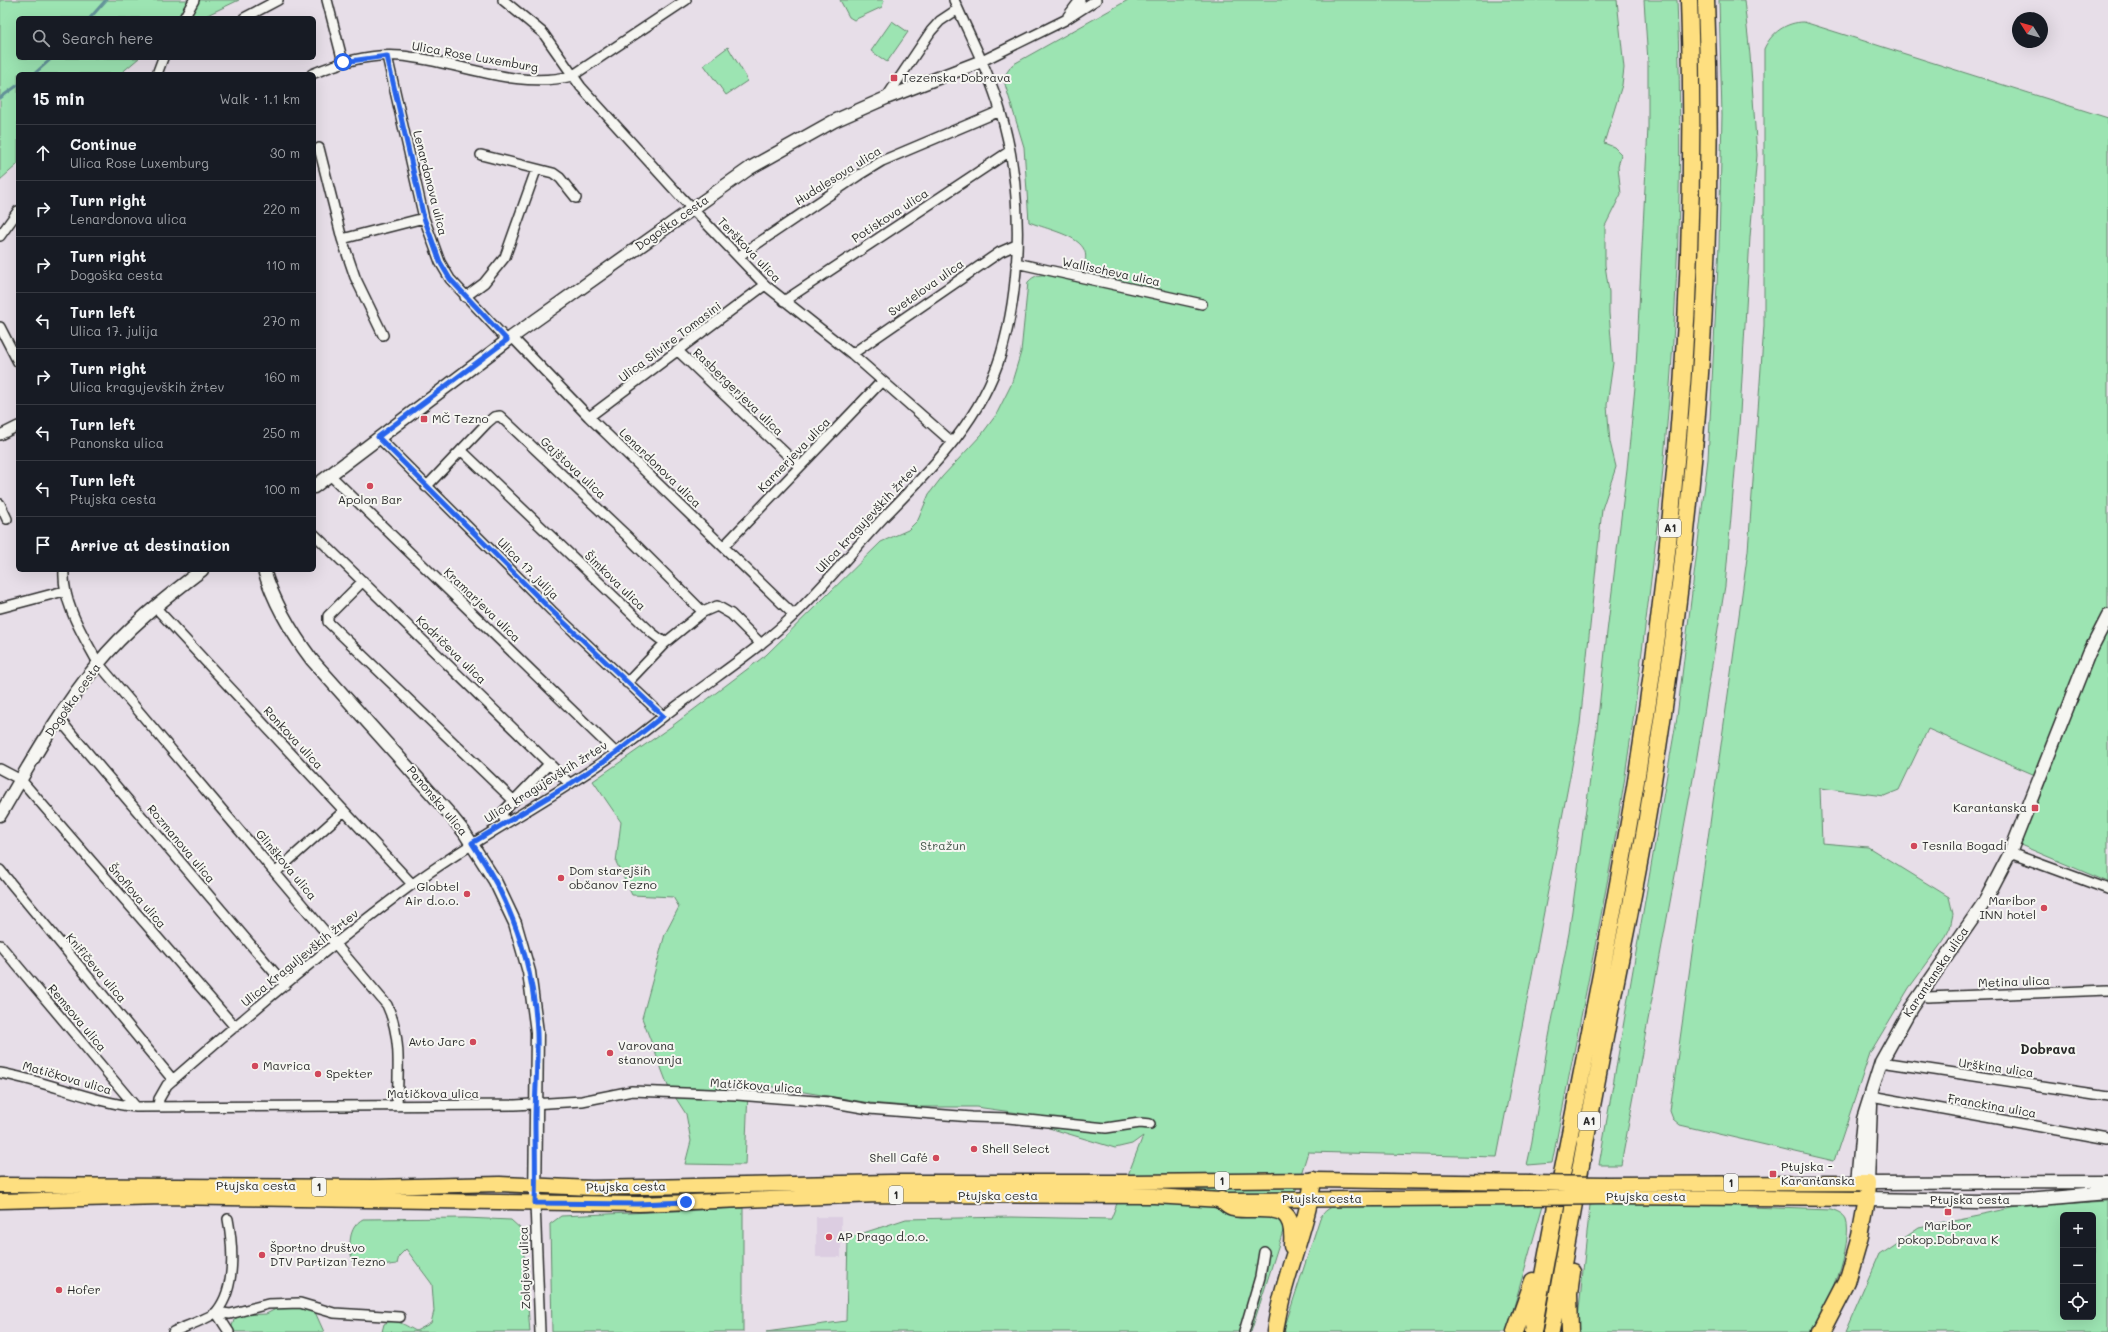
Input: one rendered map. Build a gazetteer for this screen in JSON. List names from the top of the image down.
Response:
{
  "streets": {
    "highway": ["A1"],
    "main road": ["1", "Ptujska cesta"],
    "street": [
      "Ulica Rose Luxemburg",
      "Hudalesova ulica",
      "Lenardonova ulica",
      "Potiskova ulica",
      "Dogoška cesta",
      "Terškova ulica",
      "Wallischeva ulica",
      "Svetelova ulica",
      "Ulica Silvire Tomasini",
      "Rasbergerjeva ulica",
      "Karnerjeva ulica",
      "Gajštova ulica",
      "Ulica kragujevških žrtev",
      "Ulica 17. julija",
      "Šimkova ulica",
      "Kramarjeva ulica",
      "Kodričeva ulica",
      "Ronkova ulica",
      "Panonska ulica",
      "Rozmanova ulica",
      "Glinškova ulica",
      "Šnoflova ulica",
      "Ulica Kraguljevških žrtev",
      "Knifičeva ulica",
      "Karantanska ulica",
      "Metina ulica",
      "Remsova ulica",
      "Urškina ulica",
      "Matičkova ulica",
      "Franckina ulica",
      "Zolajeva ulica"
    ]
  },
  "crossings": [
    ["Ulica Rose Luxemburg", "Lenardonova ulica"],
    ["Ulica Rose Luxemburg", "Terškova ulica"],
    ["Hudalesova ulica", "Terškova ulica"],
    ["Hudalesova ulica", "Ulica kragujevških žrtev"],
    ["Lenardonova ulica", "Dogoška cesta"],
    ["Lenardonova ulica", "Ulica Silvire Tomasini"],
    ["Lenardonova ulica", "Karnerjeva ulica"],
    ["Lenardonova ulica", "Ulica kragujevških žrtev"],
    ["Potiskova ulica", "Terškova ulica"],
    ["Potiskova ulica", "Ulica kragujevških žrtev"],
    ["Dogoška cesta", "Terškova ulica"],
    ["Dogoška cesta", "Ulica kragujevških žrtev"],
    ["Dogoška cesta", "Ulica 17. julija"],
    ["Dogoška cesta", "Kramarjeva ulica"],
    ["Dogoška cesta", "Ronkova ulica"],
    ["Dogoška cesta", "Rozmanova ulica"],
    ["Dogoška cesta", "Glinškova ulica"],
    ["Dogoška cesta", "Šnoflova ulica"],
    ["Terškova ulica", "Svetelova ulica"],
    ["Terškova ulica", "Ulica Silvire Tomasini"],
    ["Terškova ulica", "Karnerjeva ulica"],
    ["Terškova ulica", "Ulica kragujevških žrtev"],
    ["Wallischeva ulica", "Ulica kragujevških žrtev"],
    ["Svetelova ulica", "Ulica kragujevških žrtev"],
    ["Ulica Silvire Tomasini", "Rasbergerjeva ulica"],
    ["Rasbergerjeva ulica", "Karnerjeva ulica"],
    ["Gajštova ulica", "Ulica 17. julija"],
    ["Gajštova ulica", "Šimkova ulica"],
    ["Ulica kragujevških žrtev", "Ulica 17. julija"],
    ["Ulica kragujevških žrtev", "Kramarjeva ulica"],
    ["Ulica kragujevških žrtev", "Kodričeva ulica"],
    ["Ulica kragujevških žrtev", "Panonska ulica"],
    ["Ulica kragujevških žrtev", "Ulica Kraguljevških žrtev"],
    ["Ronkova ulica", "Ulica Kraguljevških žrtev"],
    ["Panonska ulica", "Ulica Kraguljevških žrtev"],
    ["Panonska ulica", "Matičkova ulica"],
    ["Panonska ulica", "Ptujska cesta"],
    ["Rozmanova ulica", "Ulica Kraguljevških žrtev"],
    ["Glinškova ulica", "Ulica Kraguljevških žrtev"],
    ["Glinškova ulica", "Matičkova ulica"],
    ["Šnoflova ulica", "Ulica Kraguljevških žrtev"],
    ["Ulica Kraguljevških žrtev", "Knifičeva ulica"],
    ["Ulica Kraguljevških žrtev", "Matičkova ulica"],
    ["Karantanska ulica", "Metina ulica"],
    ["Karantanska ulica", "Urškina ulica"],
    ["Karantanska ulica", "Franckina ulica"],
    ["Karantanska ulica", "Ptujska cesta"],
    ["Remsova ulica", "Matičkova ulica"],
    ["Ptujska cesta", "Zolajeva ulica"]
  ],
  "districts": ["Dobrava"],
  "parks": ["Stražun"],
  "places": {
    "transit": [
      "Tezenska Dobrava",
      "MČ Tezno",
      "Karantanska",
      "Ptujska - Karantanska",
      "Maribor pokop.Dobrava K"
    ],
    "other": [
      "Apolon Bar",
      "Tesnila Bogadi",
      "Dom starejših občanov Tezno",
      "Globtel Air d.o.o.",
      "Maribor INN hotel",
      "Avto Jarc",
      "Varovana stanovanja",
      "Mavrica",
      "Spekter",
      "Shell Select",
      "Shell Café",
      "AP Drago d.o.o.",
      "Športno društvo DTV Partizan Tezno",
      "Hofer"
    ]
  },
  "north": "top left",
  "page": {
    "search": "Search here",
    "heading": ["15 min", "Walk · 1.1 km"],
    "list": [
      ["Continue", "Ulica Rose Luxemburg", "30 m"],
      ["Turn right", "Lenardonova ulica", "220 m"],
      ["Turn right", "Dogoška cesta", "110 m"],
      ["Turn left", "Ulica 17. julija", "270 m"],
      ["Turn right", "Ulica kragujevških žrtev", "160 m"],
      ["Turn left", "Panonska ulica", "250 m"],
      ["Turn left", "Ptujska cesta", "100 m"],
      "Arrive at destination"
    ],
    "map_buttons": ["+", "−"]
  }
}
